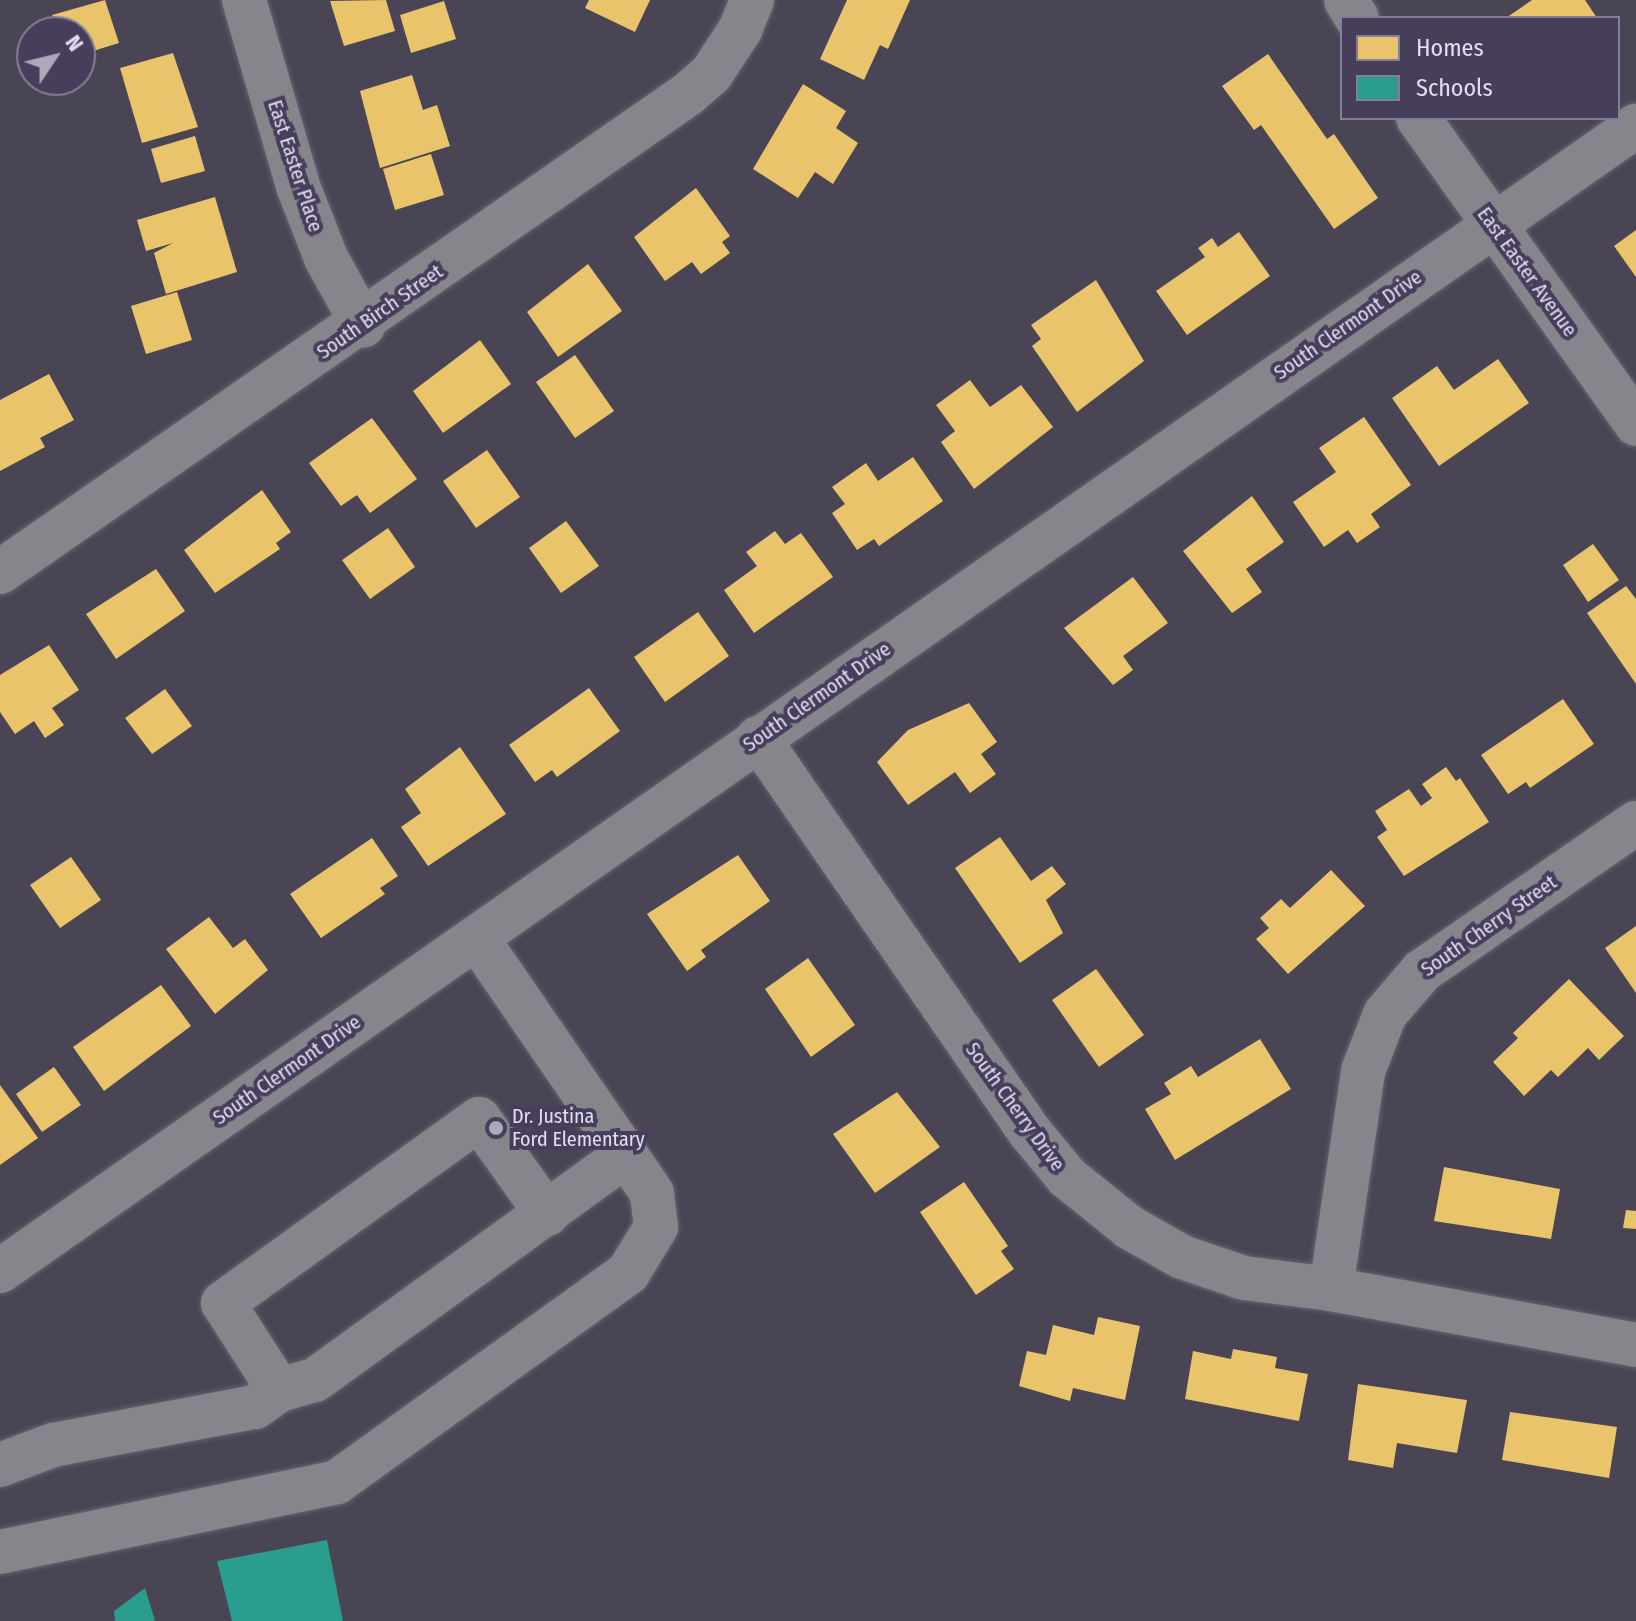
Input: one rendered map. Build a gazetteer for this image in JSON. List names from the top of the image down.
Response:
{
  "streets": {
    "street": [
      "East Easter Place",
      "East Easter Avenue",
      "South Birch Street",
      "South Clermont Drive",
      "South Cherry Street",
      "South Cherry Drive"
    ]
  },
  "crossings": [
    ["East Easter Place", "South Birch Street"],
    ["East Easter Avenue", "South Clermont Drive"],
    ["South Clermont Drive", "South Cherry Drive"],
    ["South Cherry Street", "South Cherry Drive"]
  ],
  "places": ["Dr. Justina Ford Elementary"],
  "legend": ["Homes", "Schools"],
  "north": "top right"
}
